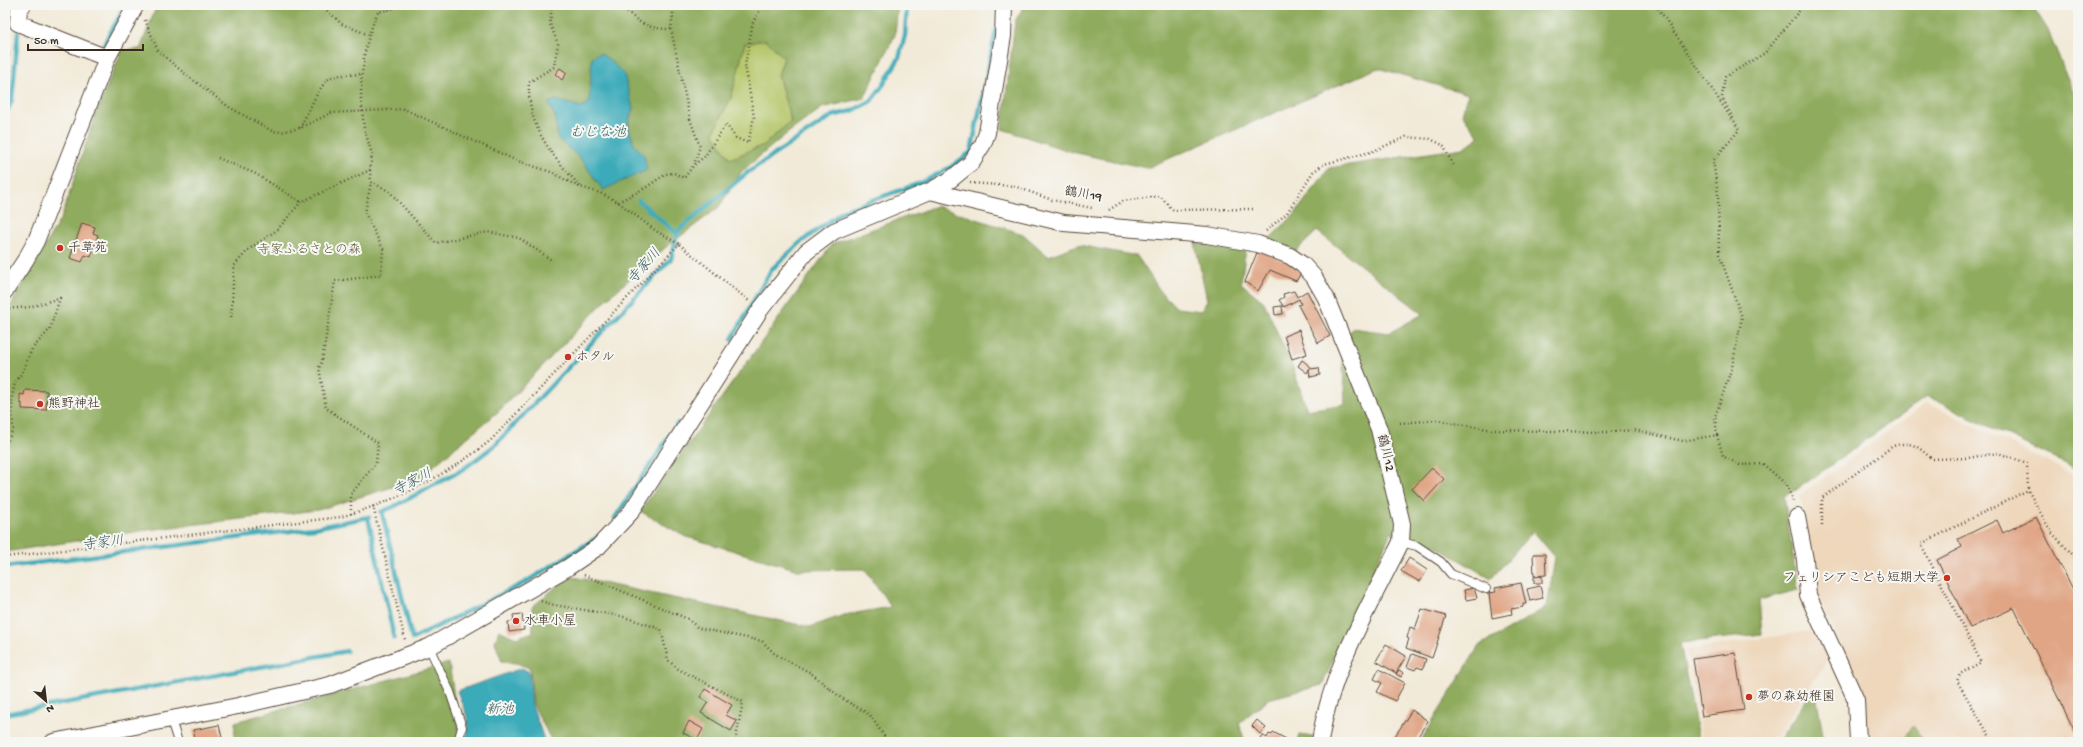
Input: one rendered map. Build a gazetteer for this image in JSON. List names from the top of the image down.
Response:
{
  "streets": {
    "street": ["鶴川12"],
    "path": ["鶴川19"]
  },
  "water": ["むじな池", "寺家川", "新池"],
  "parks": ["寺家ふるさとの森"],
  "places": [
    "千草苑",
    "ホタル",
    "熊野神社",
    "フェリシアこども短期大学",
    "水車小屋",
    "夢の森幼稚園"
  ],
  "scale_bar": "50 m",
  "north": "bottom right"
}
